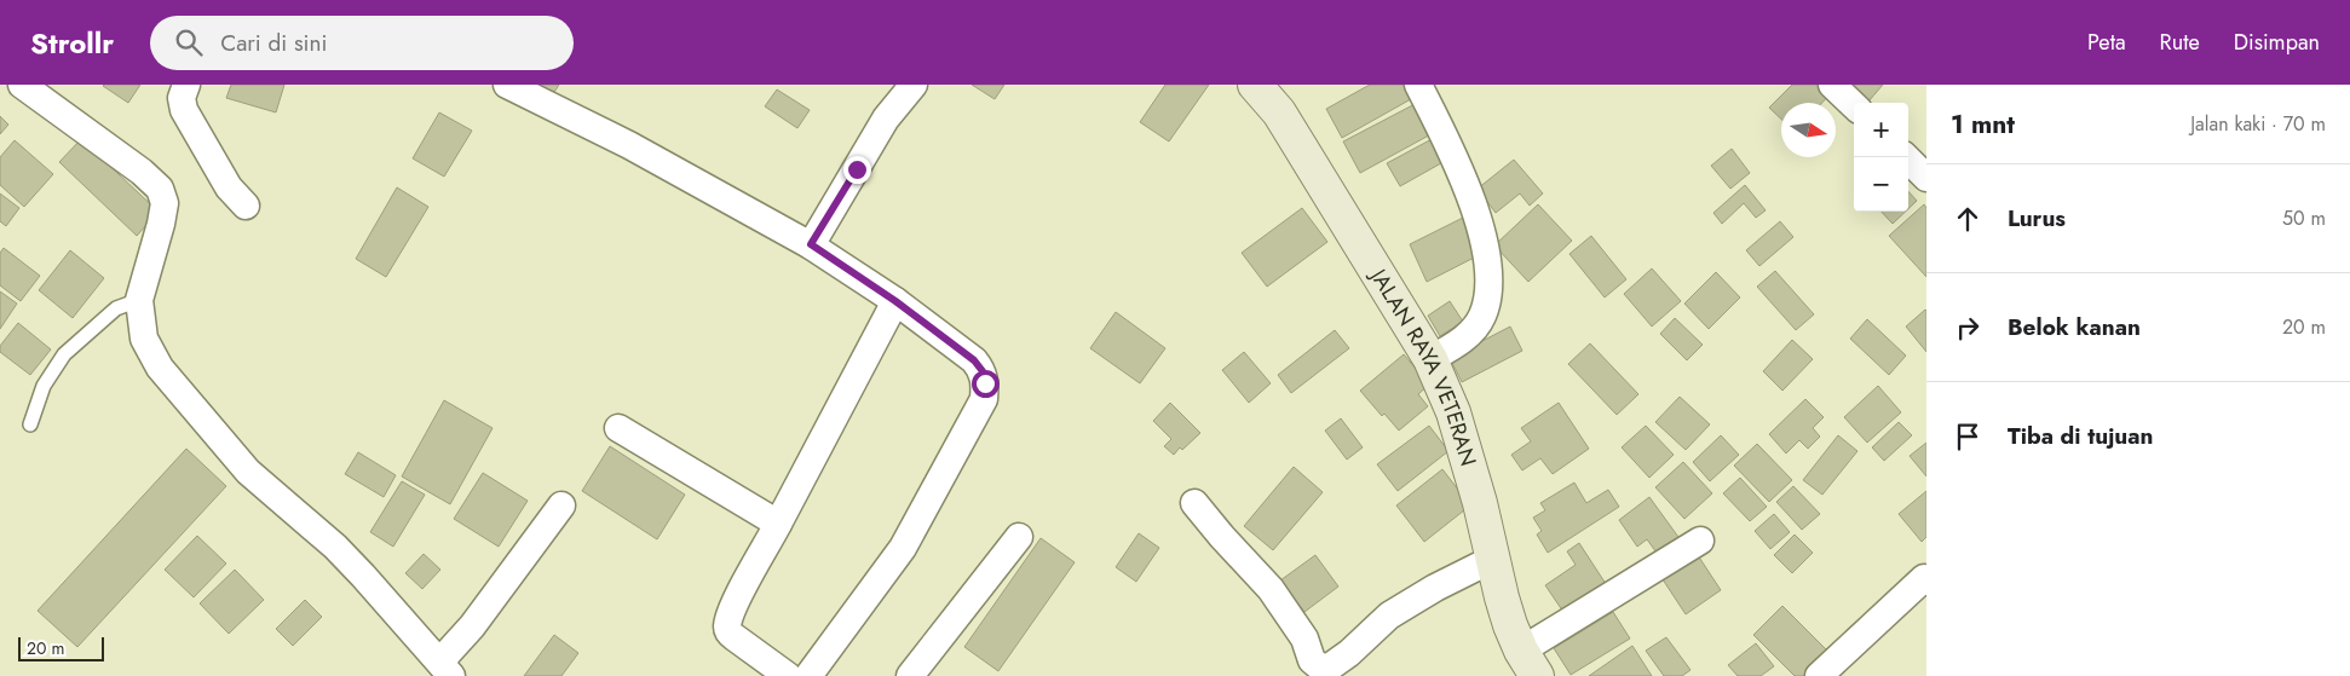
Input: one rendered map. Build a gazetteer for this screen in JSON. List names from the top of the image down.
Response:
{
  "streets": {
    "street": ["JALAN RAYA VETERAN"]
  },
  "scale_bar": "20 m",
  "north": "right",
  "page": {
    "header": "Strollr",
    "search": "Cari di sini",
    "nav": ["Peta", "Rute", "Disimpan"],
    "heading": ["1 mnt", "Jalan kaki · 70 m"],
    "map_buttons": ["+", "−"],
    "list": [
      ["Lurus", "50 m"],
      ["Belok kanan", "20 m"],
      "Tiba di tujuan"
    ],
    "scale": "20 m"
  }
}
